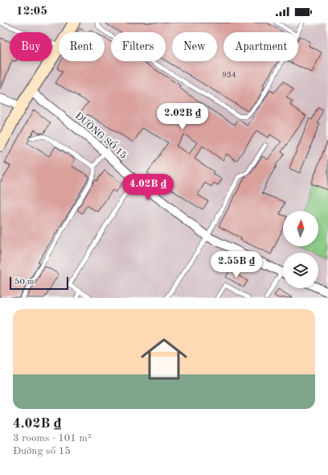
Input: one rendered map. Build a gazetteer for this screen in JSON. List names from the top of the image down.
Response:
{
  "streets": {
    "street": ["ĐƯỜNG SỐ 15"]
  },
  "house_numbers": ["934"],
  "scale_bar": "50 m",
  "north": "top",
  "page": {
    "status": "12:05",
    "chip": [
      "Buy",
      "Rent",
      "Filters",
      "New",
      "Apartment"
    ],
    "price": ["2.02B ₫", "4.02B ₫", "2.55B ₫"],
    "scale": "50 m",
    "list": [
      {
        "name": "4.02B ₫",
        "note": "3 rooms · 101 m² · Đường số 15"
      }
    ]
  }
}
